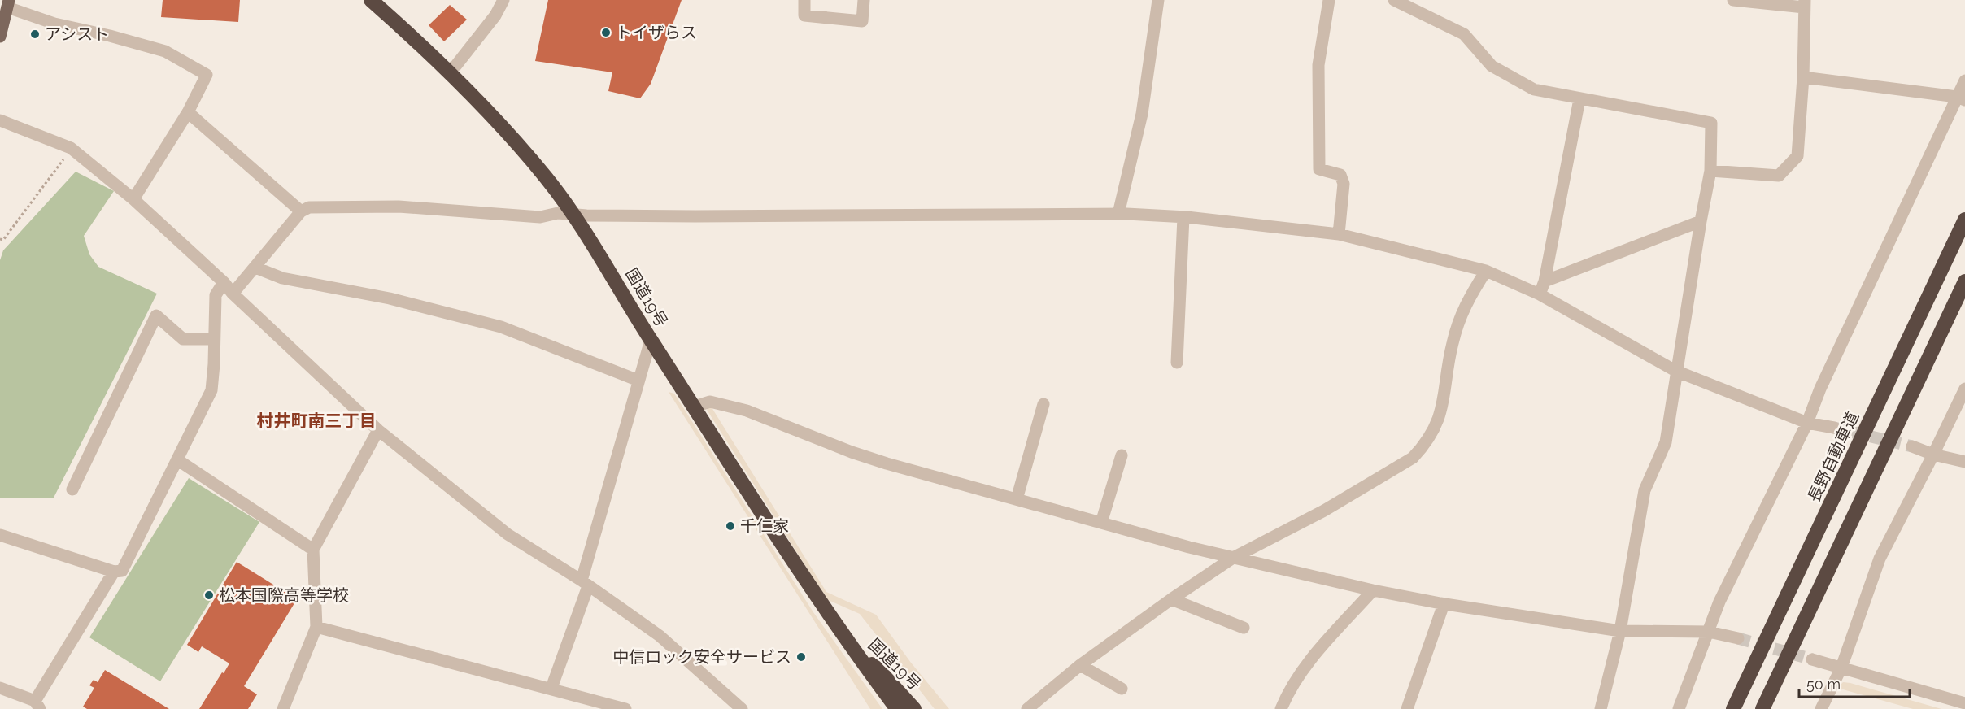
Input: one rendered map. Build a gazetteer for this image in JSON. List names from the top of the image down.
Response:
{
  "streets": {
    "highway": ["国道19号", "長野自動車道"]
  },
  "districts": ["村井町南三丁目"],
  "places": [
    "トイザらス",
    "アシスト",
    "千仁家",
    "松本国際高等学校",
    "中信ロック安全サービス"
  ],
  "scale_bar": "50 m"
}
